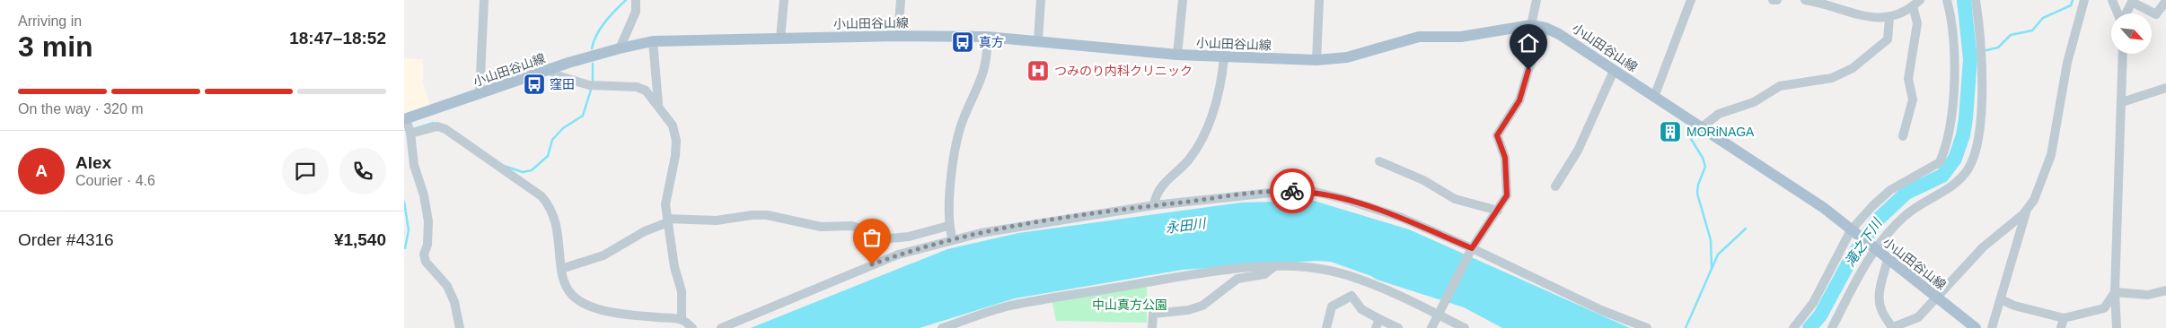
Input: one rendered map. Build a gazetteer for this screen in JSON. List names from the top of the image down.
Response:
{
  "streets": {
    "main road": ["小山田谷山線"]
  },
  "water": ["永田川", "滝之下川"],
  "parks": ["中山真方公園"],
  "places": {
    "bus stop": ["真方", "窪田"],
    "hospital": ["つみのり内科クリニック"],
    "building": ["MORiNAGA"]
  },
  "north": "bottom right",
  "page": {
    "heading": ["3 min", "Arriving in", "18:47–18:52"],
    "panel": [
      "Alex",
      "Courier · 4.6",
      "Order #4316",
      "¥1,540"
    ],
    "bar": "On the way · 320 m",
    "round": "A"
  }
}
